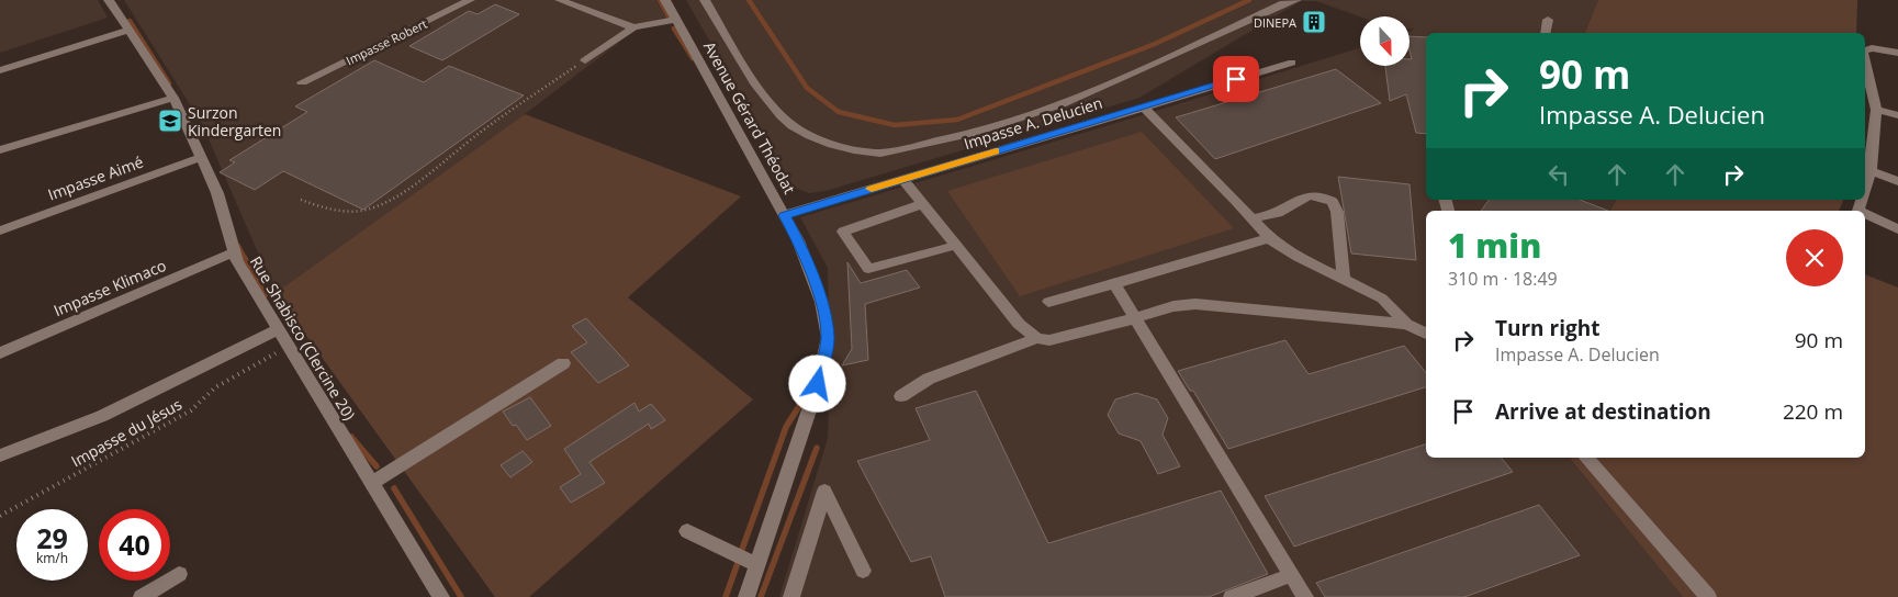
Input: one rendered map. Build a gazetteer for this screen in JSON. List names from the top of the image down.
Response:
{
  "streets": {
    "street": [
      "Impasse Robert",
      "Avenue Gérard Théodat",
      "Impasse A. Delucien",
      "Impasse Aimé",
      "Impasse Klimaco",
      "Rue Shabisco (Clercine 20)"
    ],
    "path": ["Impasse du Jésus"]
  },
  "crossings": [
    ["Avenue Gérard Théodat", "Impasse A. Delucien"],
    ["Impasse Aimé", "Rue Shabisco (Clercine 20)"],
    ["Impasse Klimaco", "Rue Shabisco (Clercine 20)"],
    ["Rue Shabisco (Clercine 20)", "Impasse du Jésus"]
  ],
  "places": {
    "building": ["DINEPA"],
    "school or university": ["Surzon Kindergarten"]
  },
  "north": "bottom",
  "page": {
    "turn": ["90 m", "Impasse A. Delucien"],
    "heading": ["1 min", "310 m · 18:49"],
    "list": [
      {
        "name": "Turn right",
        "note": "Impasse A. Delucien",
        "value": "90 m"
      },
      {
        "name": "Arrive at destination",
        "value": "220 m"
      }
    ],
    "speed": "29 km/h",
    "limit": "40"
  }
}
